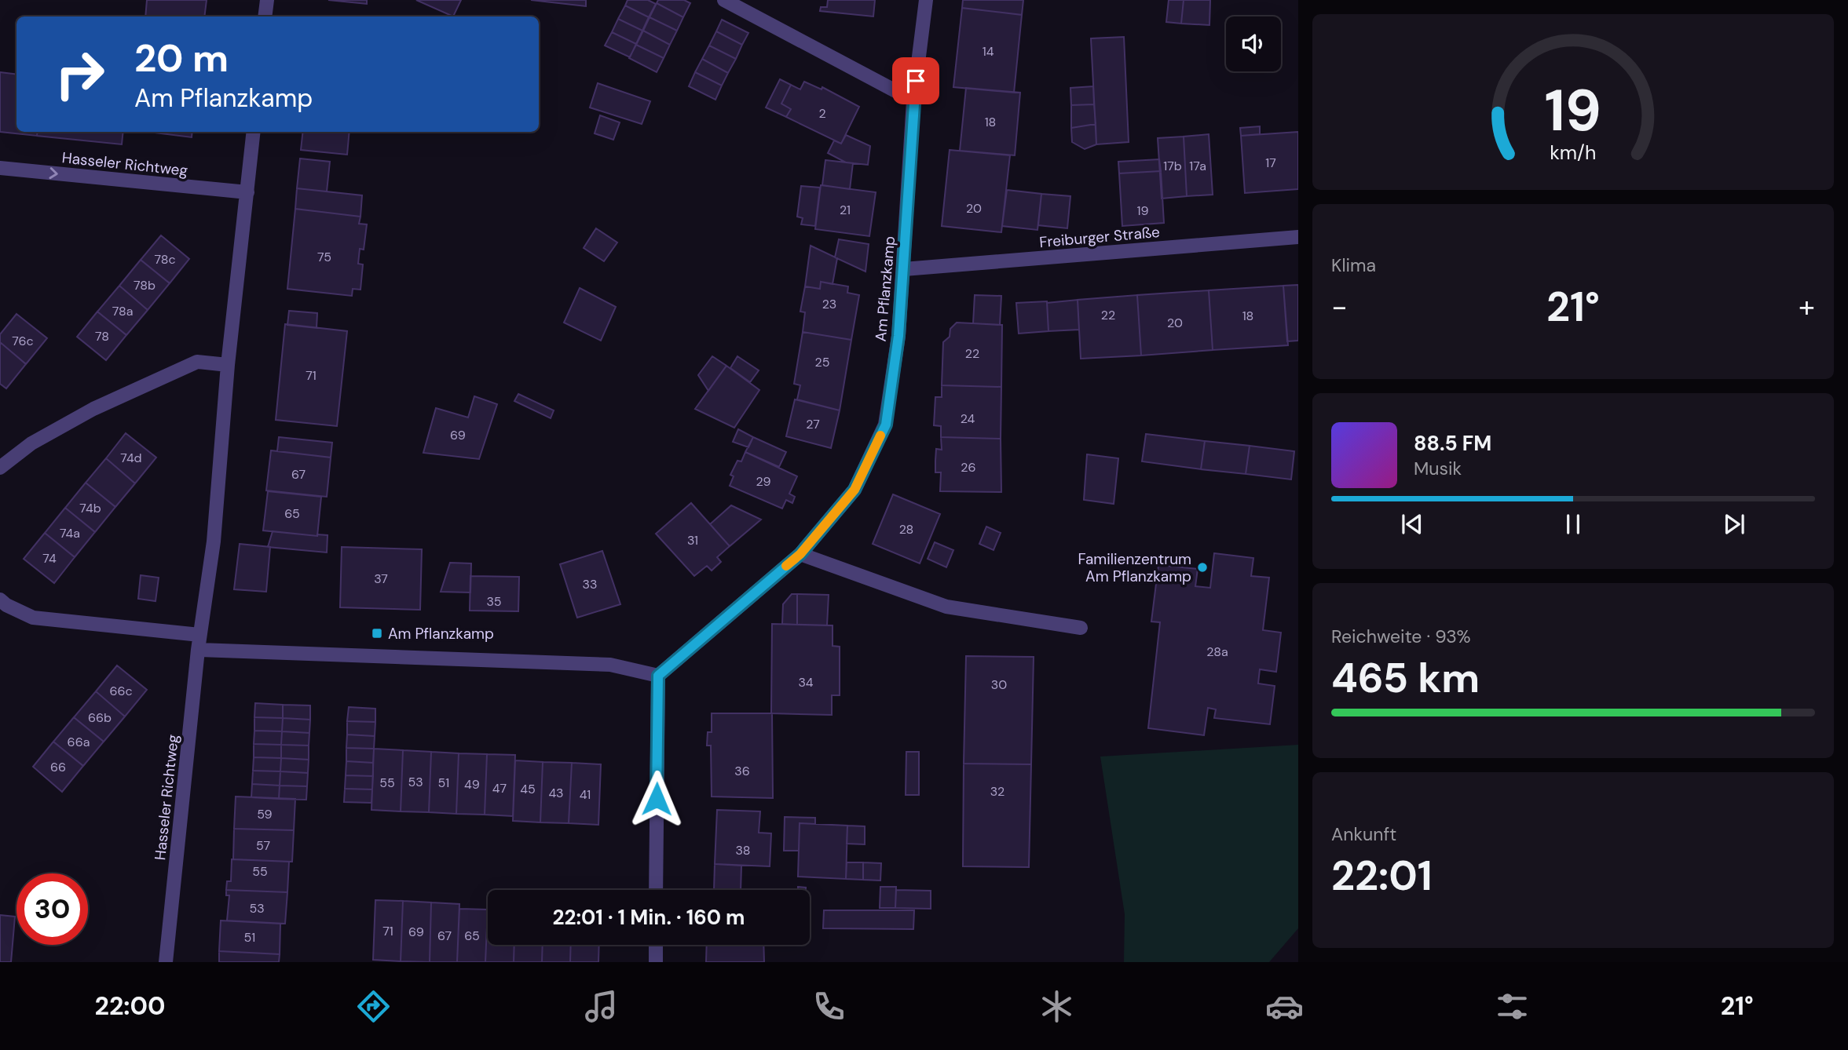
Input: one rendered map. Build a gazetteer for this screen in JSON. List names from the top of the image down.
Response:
{
  "streets": {
    "street": ["Hasseler Richtweg", "Freiburger Straße", "Am Pflanzkamp"]
  },
  "crossings": [
    ["Freiburger Straße", "Am Pflanzkamp"]
  ],
  "places": {
    "other": ["Familienzentrum Am Pflanzkamp"],
    "transit": ["Am Pflanzkamp"]
  },
  "house_numbers": [
    "14",
    "2",
    "18",
    "17",
    "17b",
    "17a",
    "20",
    "21",
    "19",
    "75",
    "78c",
    "78b",
    "23",
    "78a",
    "22",
    "18",
    "20",
    "78",
    "76c",
    "22",
    "25",
    "71",
    "24",
    "27",
    "69",
    "74d",
    "26",
    "67",
    "29",
    "74b",
    "65",
    "28",
    "74a",
    "31",
    "74",
    "37",
    "33",
    "35",
    "28a",
    "34",
    "30",
    "66c",
    "66b",
    "66a",
    "66",
    "36",
    "53",
    "55",
    "51",
    "49",
    "47",
    "45",
    "32",
    "43",
    "41",
    "59",
    "57",
    "38",
    "55",
    "53",
    "71",
    "69",
    "67",
    "65",
    "51"
  ],
  "page": {
    "turn": ["20 m", "Am Pflanzkamp"],
    "tile": [
      "Klima",
      ["Reichweite · 93%", "465 km"],
      ["Ankunft", "22:01"]
    ],
    "heat": ["−", "21°", "+"],
    "song": ["88.5 FM", "Musik"],
    "limit": "30",
    "trip": "22:01 · 1 Min. · 160 m",
    "tabs": ["22:00", "21°"],
    "gauge": ["19", "km/h"]
  }
}
